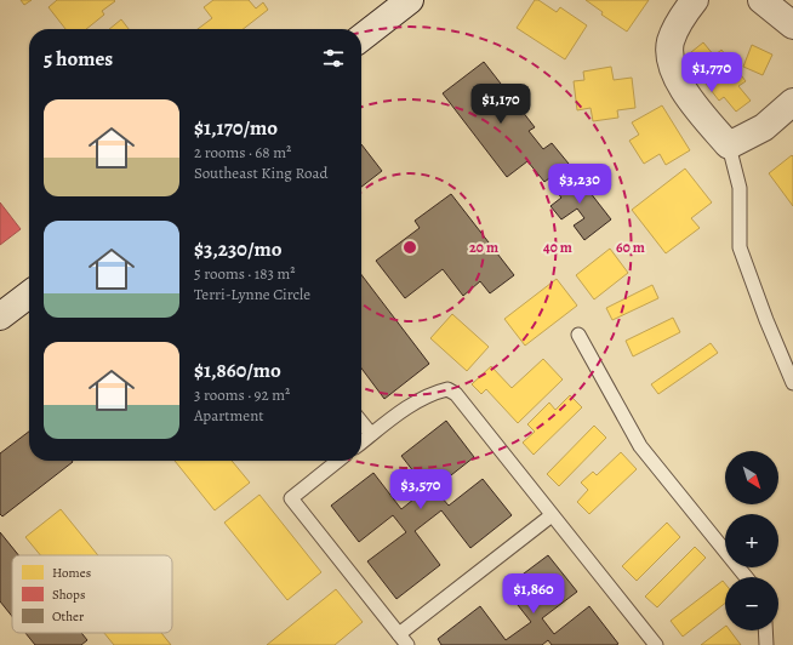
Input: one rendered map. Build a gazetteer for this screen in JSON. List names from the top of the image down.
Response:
{
  "legend": ["Homes", "Shops", "Other"],
  "north": "bottom right",
  "page": {
    "heading": "5 homes",
    "price": [
      "$1,770",
      "$1,170",
      "$3,230",
      "$3,570",
      "$1,860"
    ],
    "list": [
      {
        "name": "$1,170/mo",
        "note": "2 rooms · 68 m² · Southeast King Road"
      },
      {
        "name": "$3,230/mo",
        "note": "5 rooms · 183 m² · Terri-Lynne Circle"
      },
      {
        "name": "$1,860/mo",
        "note": "3 rooms · 92 m² · Apartment"
      }
    ],
    "map_buttons": ["+", "−"]
  },
  "rings": ["20 m", "40 m", "60 m"]
}
